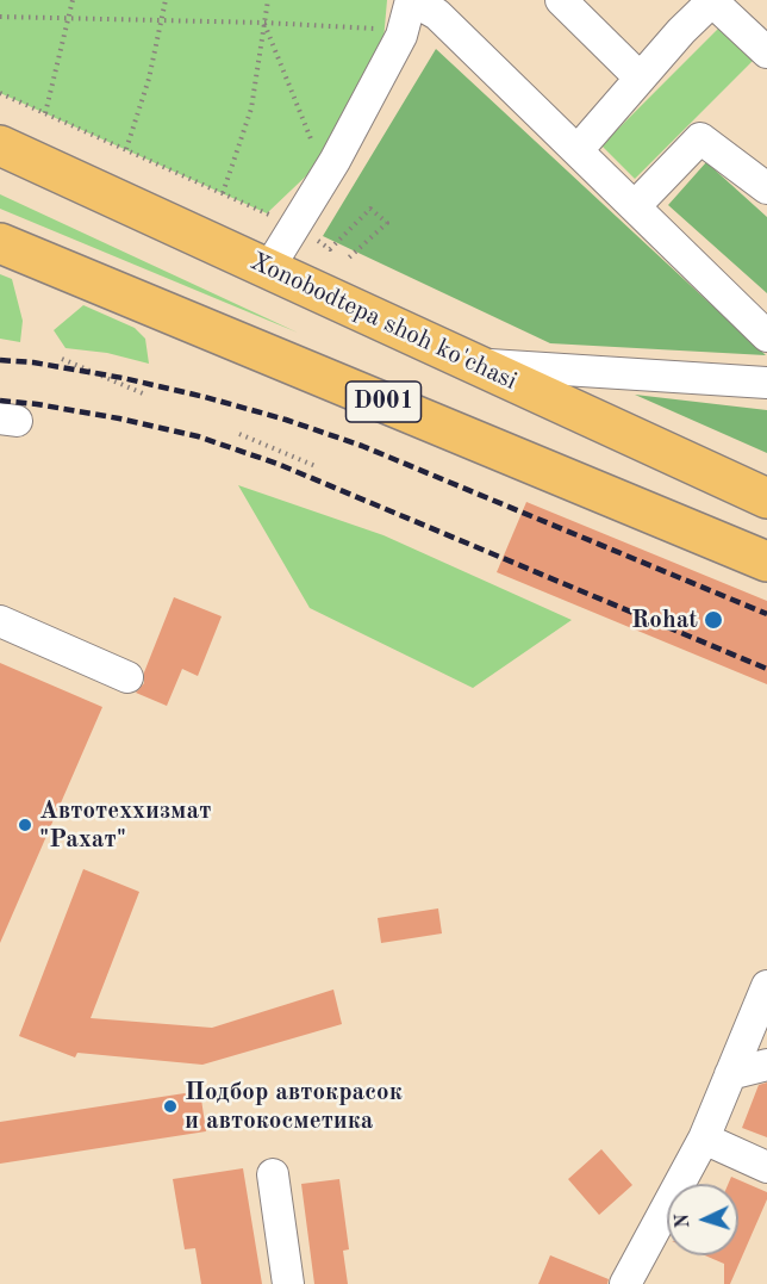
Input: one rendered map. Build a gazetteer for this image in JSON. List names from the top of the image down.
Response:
{
  "streets": {
    "highway": ["Xonobodtepa shoh ko'chasi", "D001"]
  },
  "places": ["Rohat", "Автотеххизмат \"Рахат\"", "Подбор автокрасок и автокосметика"],
  "north": "left"
}
